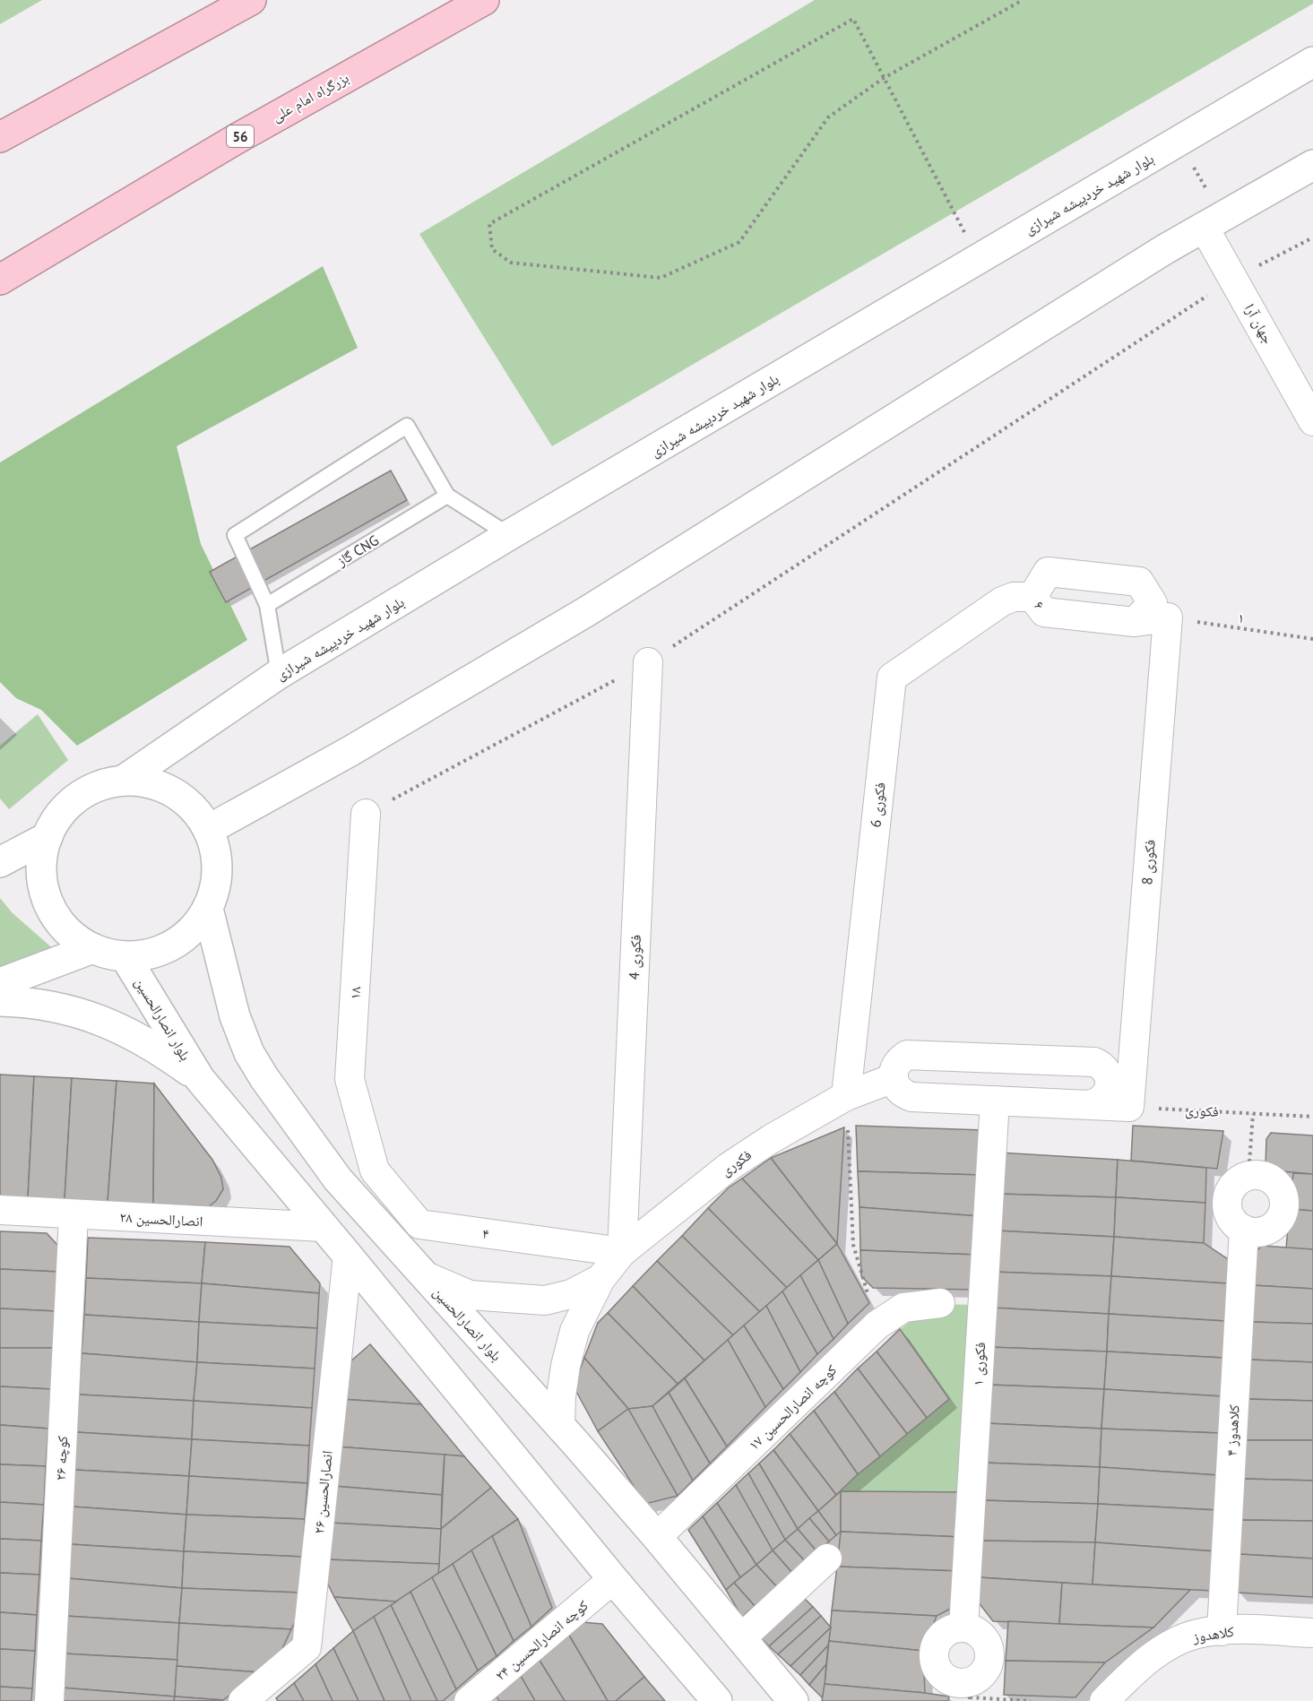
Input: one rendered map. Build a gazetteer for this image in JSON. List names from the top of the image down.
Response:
{
  "streets": {
    "highway": ["بزرگراه امام علی", "56"],
    "street": [
      "بلوار شهید خردپیشه شیرازی",
      "جهان آرا",
      "۶",
      "فکوری 6",
      "فکوری 8",
      "فکوری 4",
      "۱۸",
      "بلوار انصارالحسین",
      "فکوری",
      "انصارالحسین ۲۸",
      "۴",
      "فکوری ۱",
      "کوچه انصارالحسین ۱۷",
      "کلاهدوز ۴",
      "کوچه ۲۶",
      "انصارالحسین ۲۶",
      "کلاهدوز",
      "کوچه انصارالحسین ۲۴"
    ],
    "lane": ["گاز CNG"],
    "path": ["۱"]
  },
  "crossings": [
    ["بلوار شهید خردپیشه شیرازی", "بلوار انصارالحسین"],
    ["۶", "فکوری 6"],
    ["۱", "فکوری 8"],
    ["فکوری 6", "فکوری"],
    ["فکوری 8", "فکوری"],
    ["فکوری 4", "فکوری"],
    ["فکوری 4", "۴"],
    ["۱۸", "۴"],
    ["بلوار انصارالحسین", "فکوری"],
    ["بلوار انصارالحسین", "انصارالحسین ۲۸"],
    ["بلوار انصارالحسین", "کوچه انصارالحسین ۱۷"],
    ["بلوار انصارالحسین", "انصارالحسین ۲۶"],
    ["بلوار انصارالحسین", "کوچه انصارالحسین ۲۴"],
    ["فکوری", "۴"],
    ["انصارالحسین ۲۸", "کوچه ۲۶"],
    ["کلاهدوز ۴", "کلاهدوز"]
  ]
}
